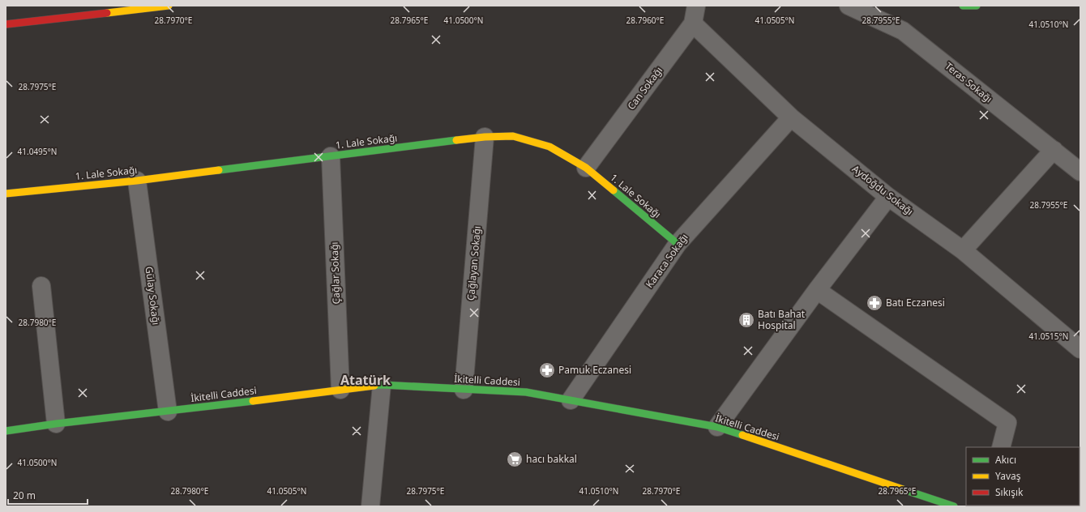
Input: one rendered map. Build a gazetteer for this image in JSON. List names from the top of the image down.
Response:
{
  "streets": {
    "main road": ["1. Lale Sokağı", "İkitelli Caddesi"],
    "street": [
      "Teras Sokağı",
      "Can Sokağı",
      "Aydoğdu Sokağı",
      "Karaca Sokağı",
      "Çağlayan Sokağı",
      "Çağlar Sokağı",
      "Gülay Sokağı"
    ]
  },
  "crossings": [
    ["Can Sokağı", "1. Lale Sokağı"],
    ["Can Sokağı", "Aydoğdu Sokağı"],
    ["1. Lale Sokağı", "Karaca Sokağı"],
    ["1. Lale Sokağı", "Çağlayan Sokağı"],
    ["1. Lale Sokağı", "Çağlar Sokağı"],
    ["1. Lale Sokağı", "Gülay Sokağı"],
    ["Aydoğdu Sokağı", "Karaca Sokağı"],
    ["Karaca Sokağı", "İkitelli Caddesi"],
    ["Çağlayan Sokağı", "İkitelli Caddesi"],
    ["Çağlar Sokağı", "İkitelli Caddesi"],
    ["Gülay Sokağı", "İkitelli Caddesi"]
  ],
  "districts": ["Atatürk"],
  "places": {
    "pharmacy": ["Batı Eczanesi", "Pamuk Eczanesi"],
    "building": ["Batı Bahat Hospital"],
    "supermarket": ["hacı bakkal"]
  },
  "legend": ["Akıcı", "Yavaş", "Sıkışık"],
  "scale_bar": "20 m",
  "coordinates": [
    "28.7970°E",
    "28.7965°E",
    "41.0500°N",
    "28.7960°E",
    "41.0505°N",
    "28.7955°E",
    "41.0510°N",
    "28.7975°E",
    "41.0495°N",
    "28.7980°E",
    "41.0515°N"
  ]
}
